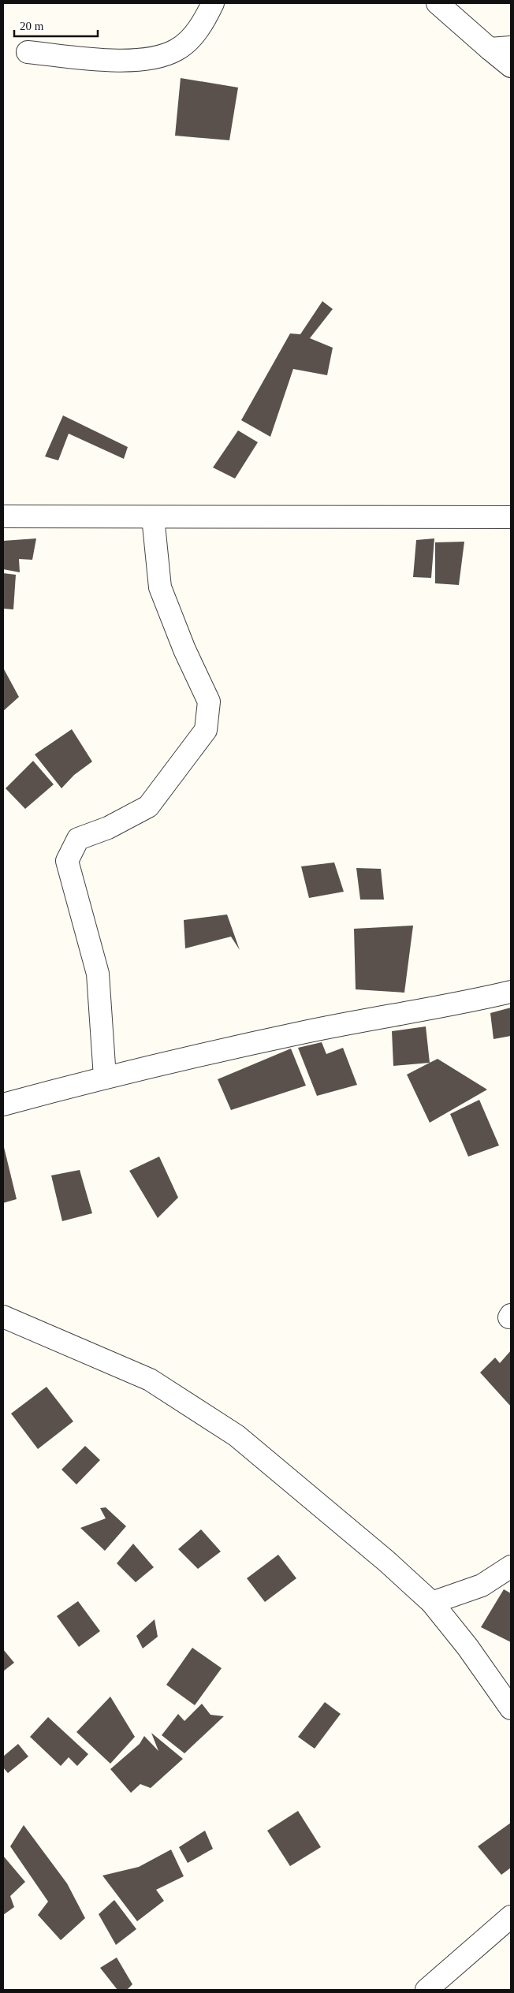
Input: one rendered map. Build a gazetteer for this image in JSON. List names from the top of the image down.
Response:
{
  "scale_bar": "20 m"
}
